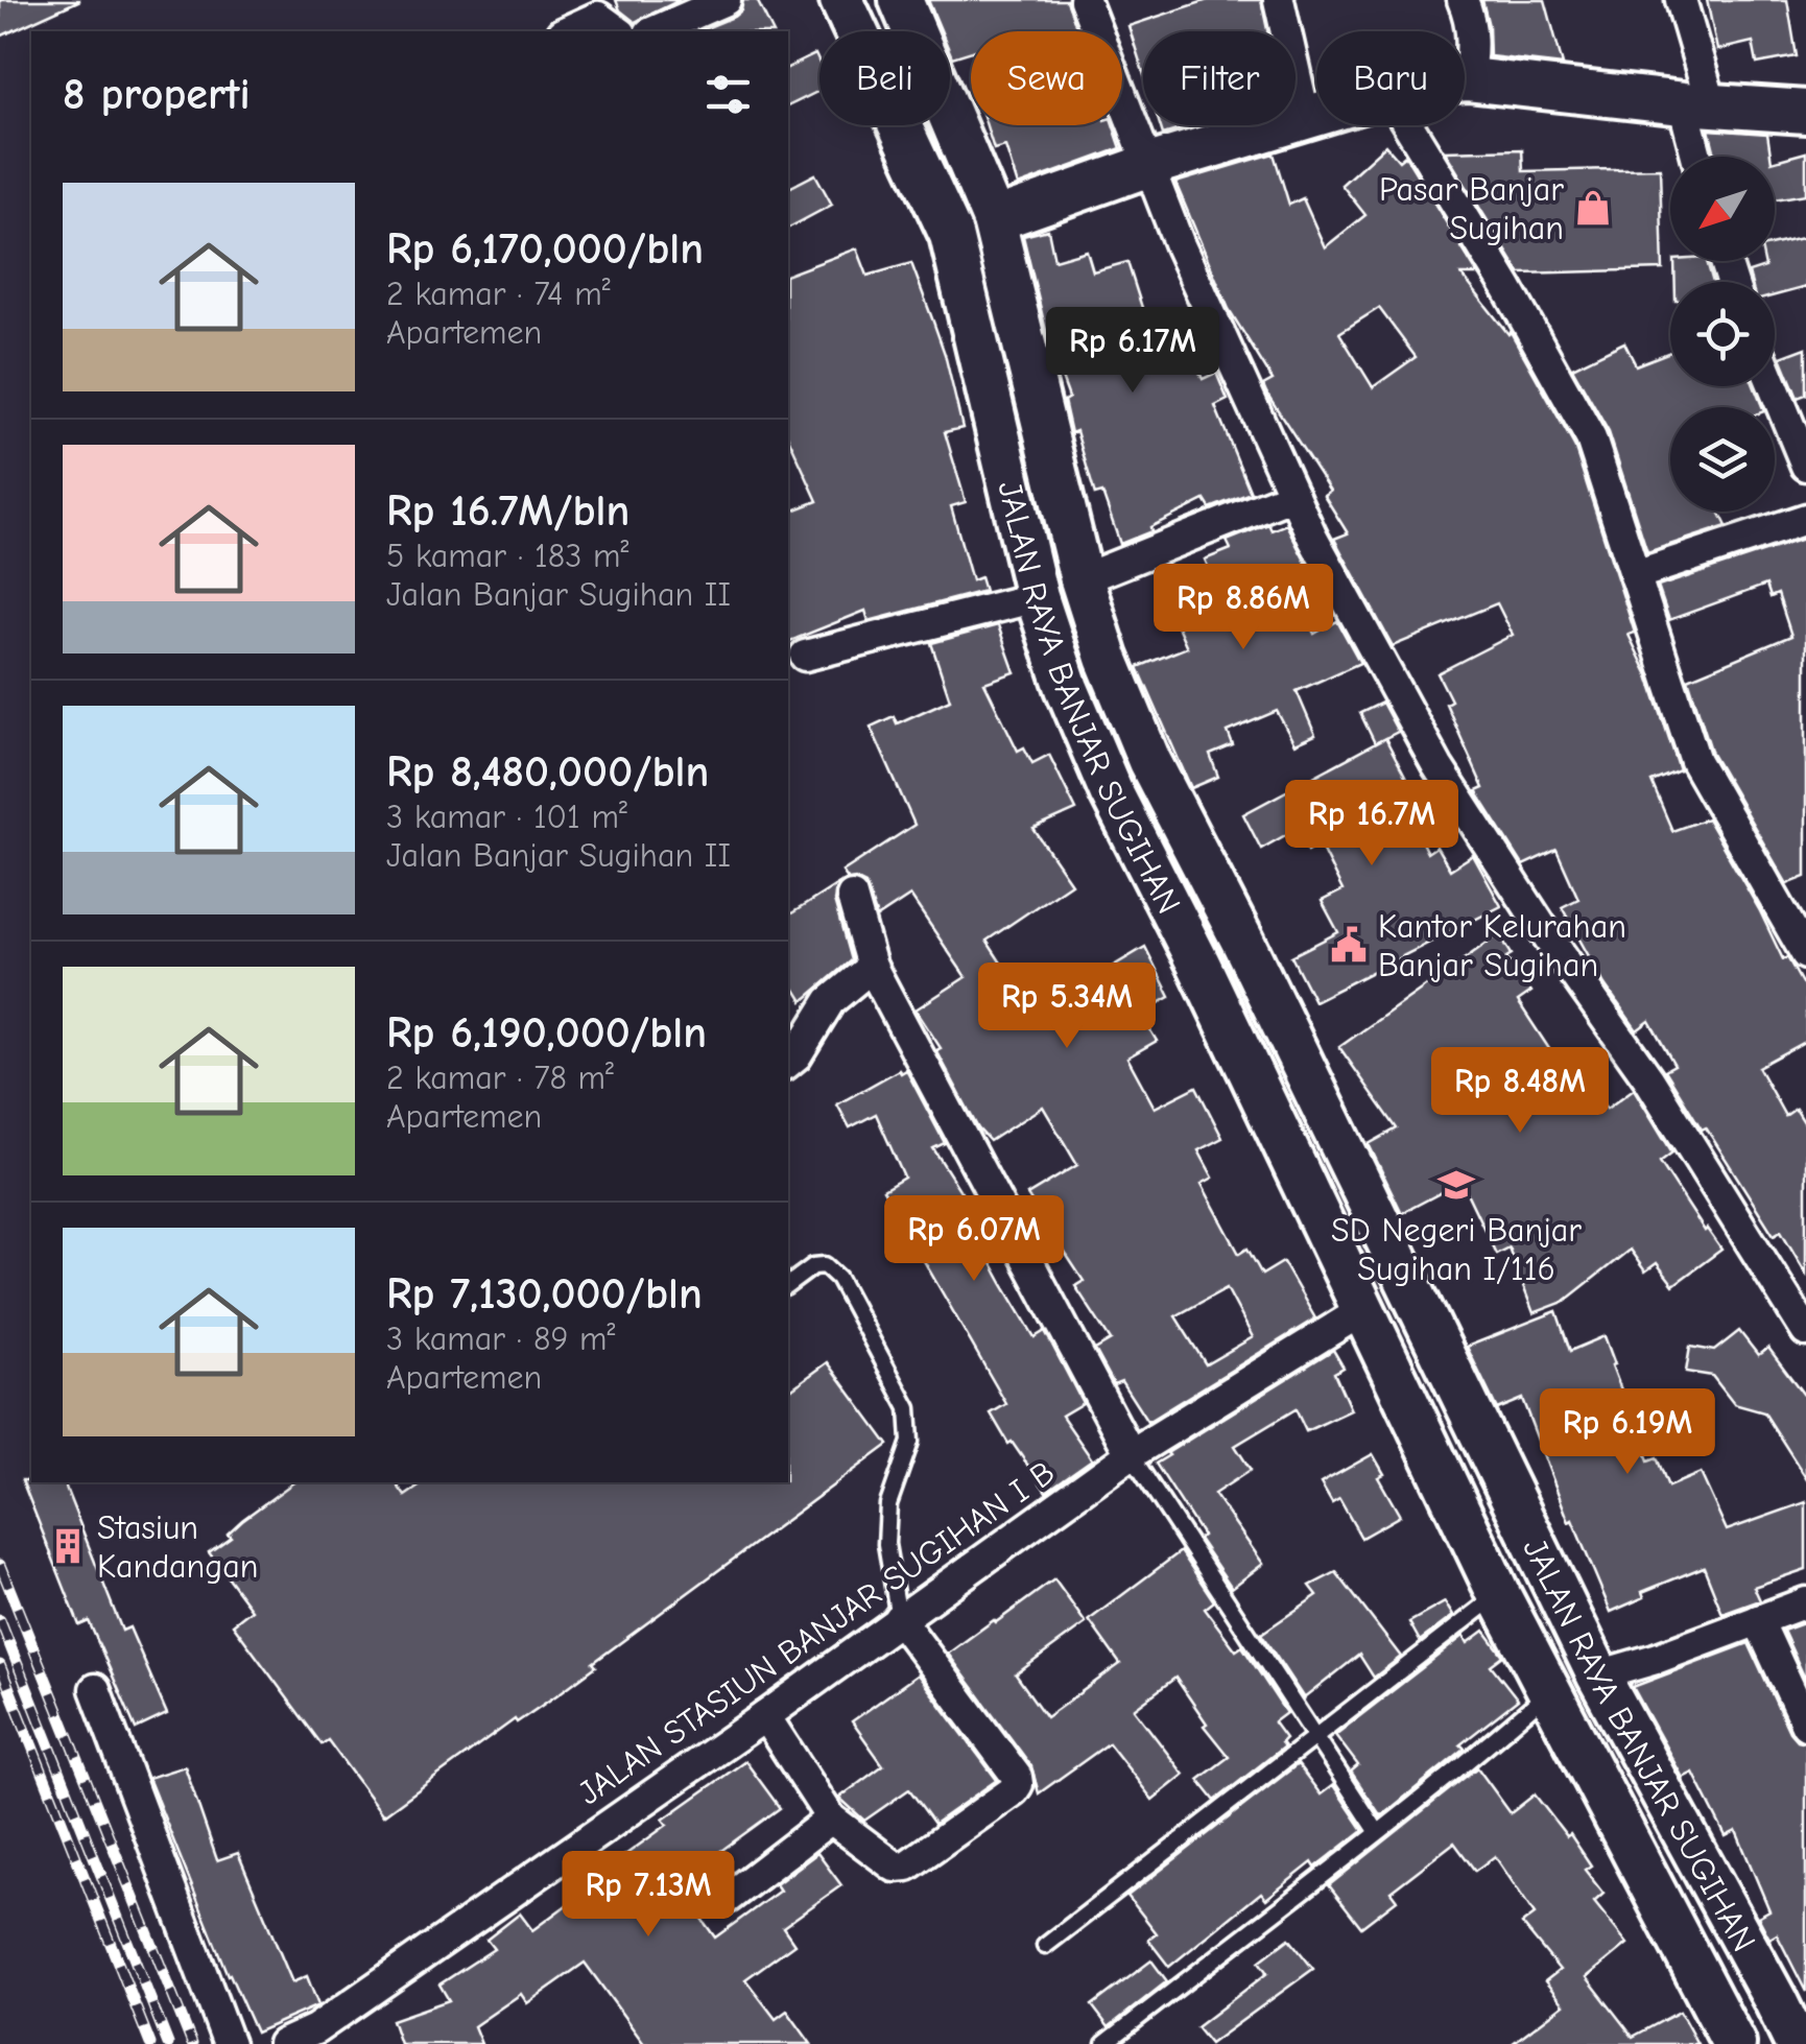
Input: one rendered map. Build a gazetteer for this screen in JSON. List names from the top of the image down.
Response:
{
  "streets": {
    "main road": ["JALAN RAYA BANJAR SUGIHAN"],
    "street": ["JALAN STASIUN BANJAR SUGIHAN I B"]
  },
  "crossings": [
    ["JALAN RAYA BANJAR SUGIHAN", "JALAN STASIUN BANJAR SUGIHAN I B"]
  ],
  "places": {
    "shop": ["Pasar Banjar Sugihan"],
    "public building": ["Kantor Kelurahan Banjar Sugihan"],
    "school or university": ["SD Negeri Banjar Sugihan I/116"],
    "building": ["Stasiun Kandangan"]
  },
  "north": "bottom left",
  "page": {
    "chip": [
      "Beli",
      "Sewa",
      "Filter",
      "Baru"
    ],
    "heading": "8 properti",
    "list": [
      {
        "name": "Rp 6,170,000/bln",
        "note": "2 kamar · 74 m² · Apartemen"
      },
      {
        "name": "Rp 16.7M/bln",
        "note": "5 kamar · 183 m² · Jalan Banjar Sugihan II"
      },
      {
        "name": "Rp 8,480,000/bln",
        "note": "3 kamar · 101 m² · Jalan Banjar Sugihan II"
      },
      {
        "name": "Rp 6,190,000/bln",
        "note": "2 kamar · 78 m² · Apartemen"
      },
      {
        "name": "Rp 7,130,000/bln",
        "note": "3 kamar · 89 m² · Apartemen"
      }
    ],
    "price": [
      "Rp 6.17M",
      "Rp 8.86M",
      "Rp 16.7M",
      "Rp 5.34M",
      "Rp 8.48M",
      "Rp 6.07M",
      "Rp 6.19M",
      "Rp 7.13M"
    ]
  }
}
